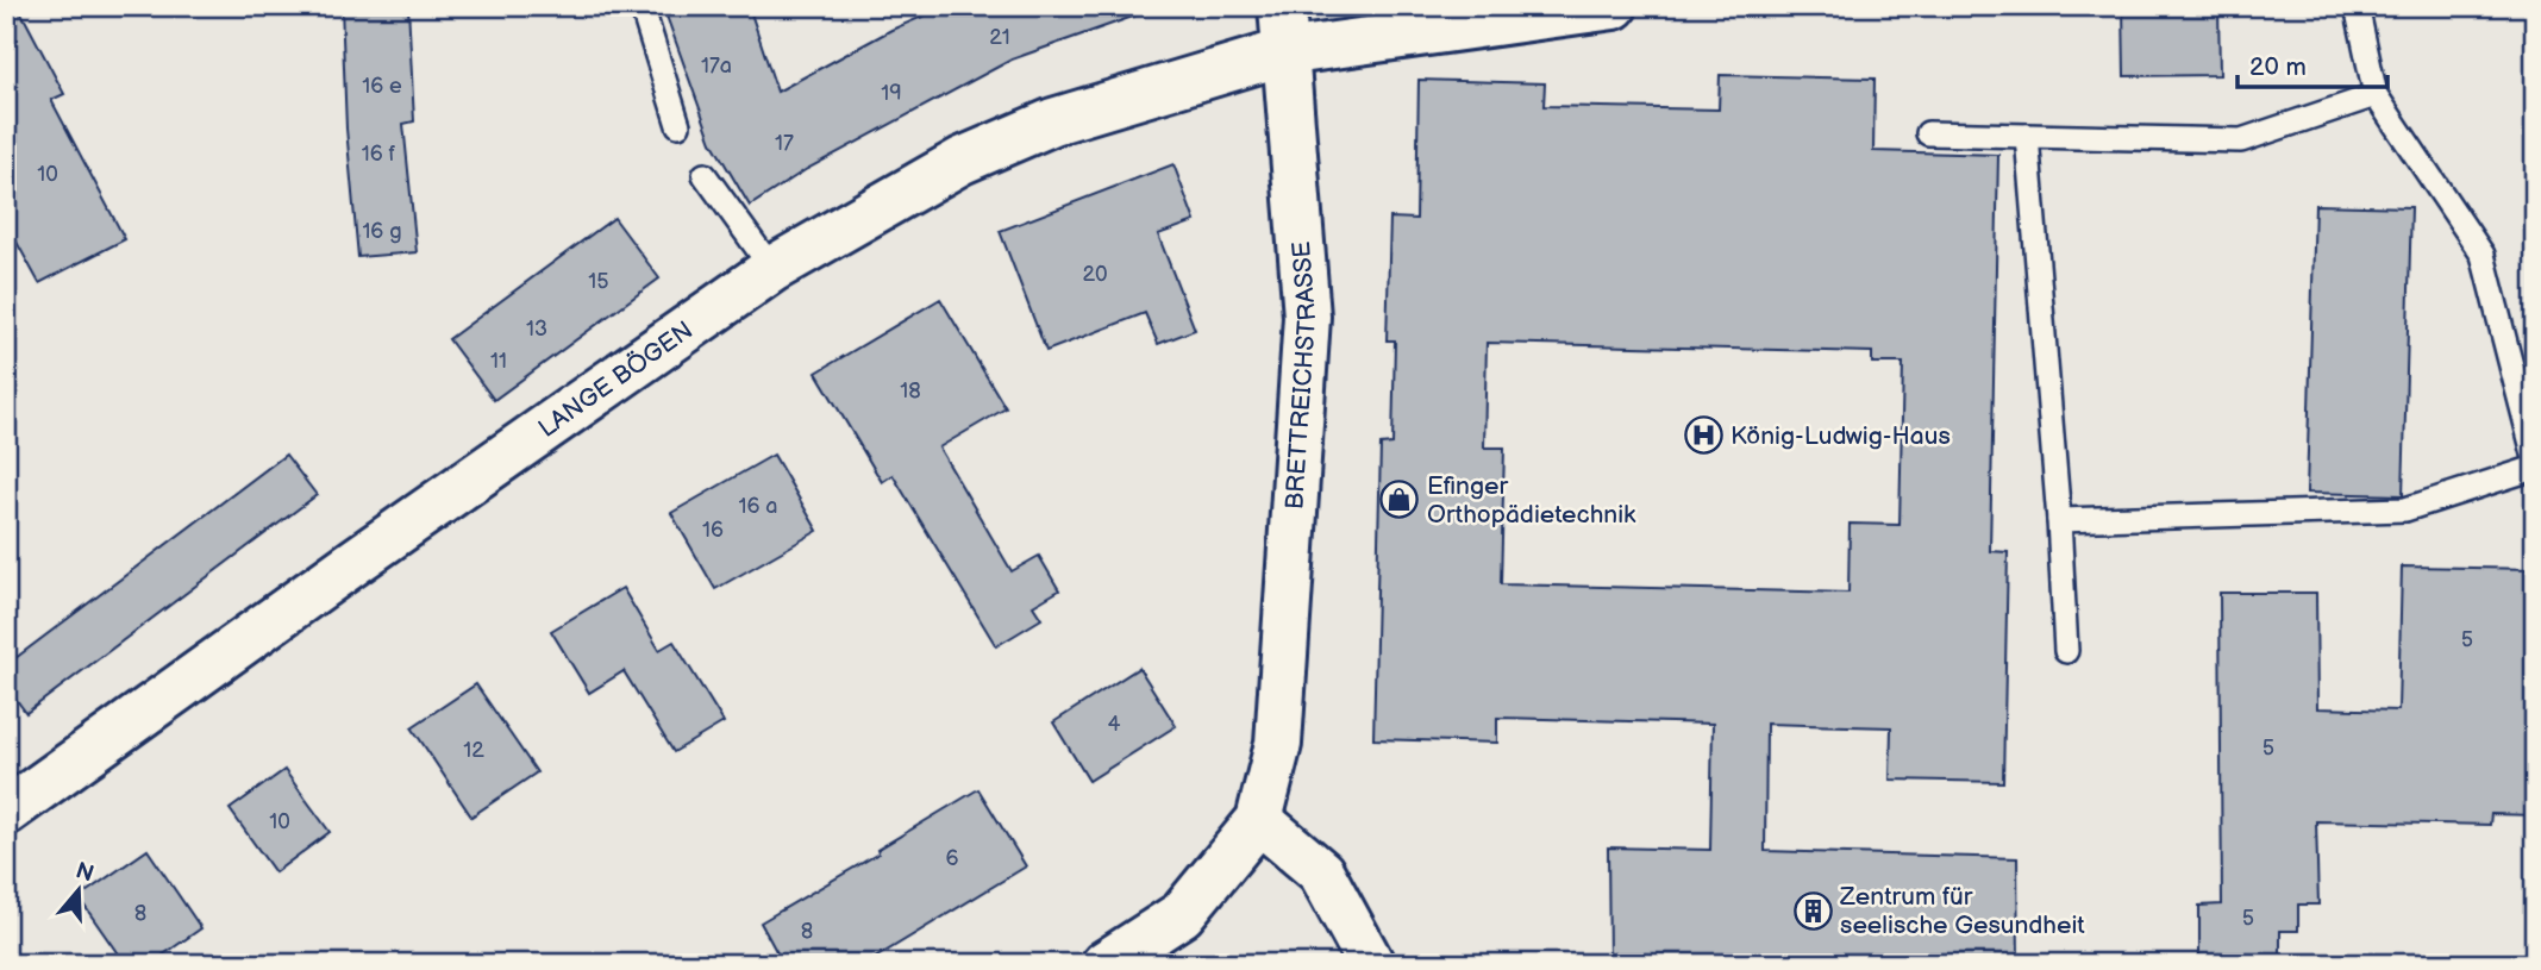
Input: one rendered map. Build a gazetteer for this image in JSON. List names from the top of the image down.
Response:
{
  "streets": {
    "street": ["BRETTREICHSTRASSE", "LANGE BÖGEN"]
  },
  "crossings": [
    ["BRETTREICHSTRASSE", "LANGE BÖGEN"]
  ],
  "places": {
    "hospital": ["König-Ludwig-Haus"],
    "shop": ["Efinger Orthopädietechnik"],
    "building": ["Zentrum für seelische Gesundheit"]
  },
  "house_numbers": [
    "21",
    "17a",
    "16 e",
    "19",
    "17",
    "16 f",
    "10",
    "16 g",
    "20",
    "15",
    "13",
    "11",
    "18",
    "16 a",
    "16",
    "5",
    "4",
    "5",
    "12",
    "10",
    "6",
    "8",
    "5",
    "8"
  ],
  "scale_bar": "20 m",
  "north": "top"
}
